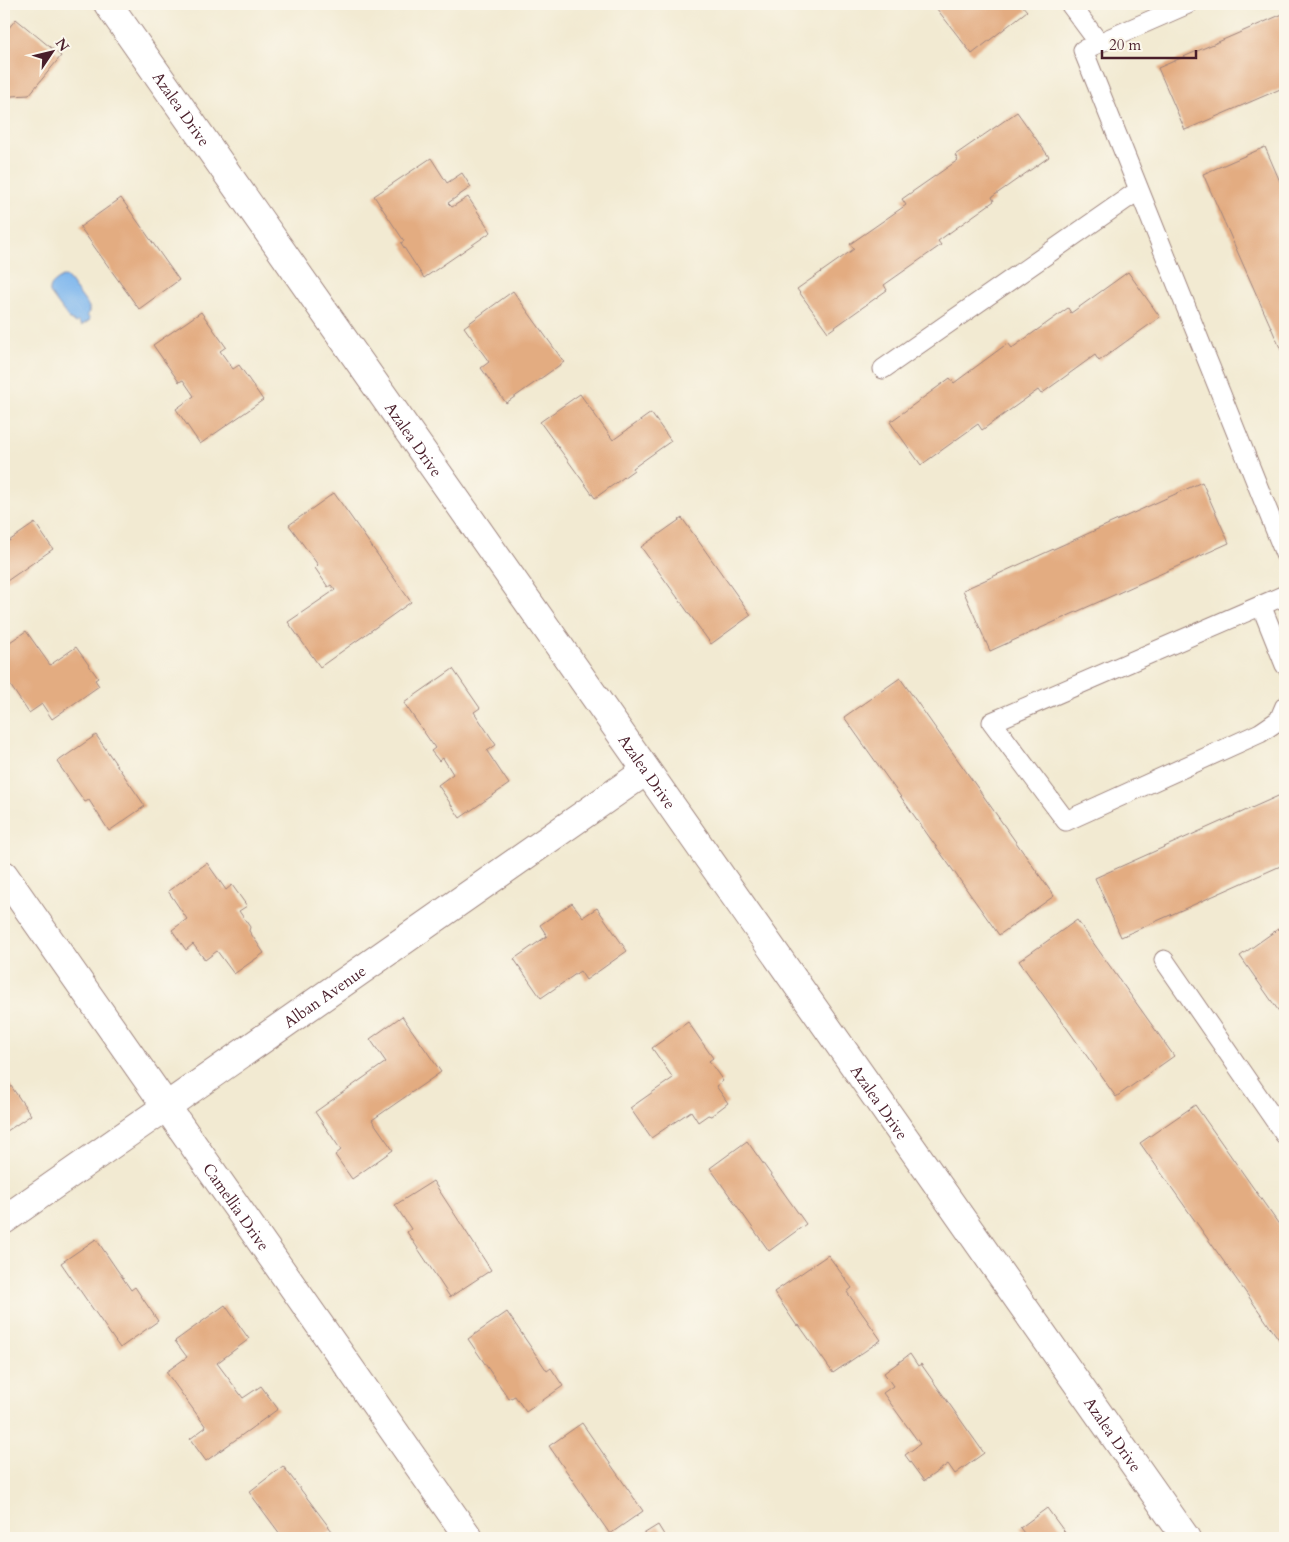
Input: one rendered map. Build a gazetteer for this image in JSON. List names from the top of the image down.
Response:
{
  "streets": {
    "street": ["Azalea Drive", "Alban Avenue", "Camellia Drive"]
  },
  "crossings": [
    ["Azalea Drive", "Alban Avenue"],
    ["Alban Avenue", "Camellia Drive"]
  ],
  "scale_bar": "20 m",
  "north": "top right"
}
